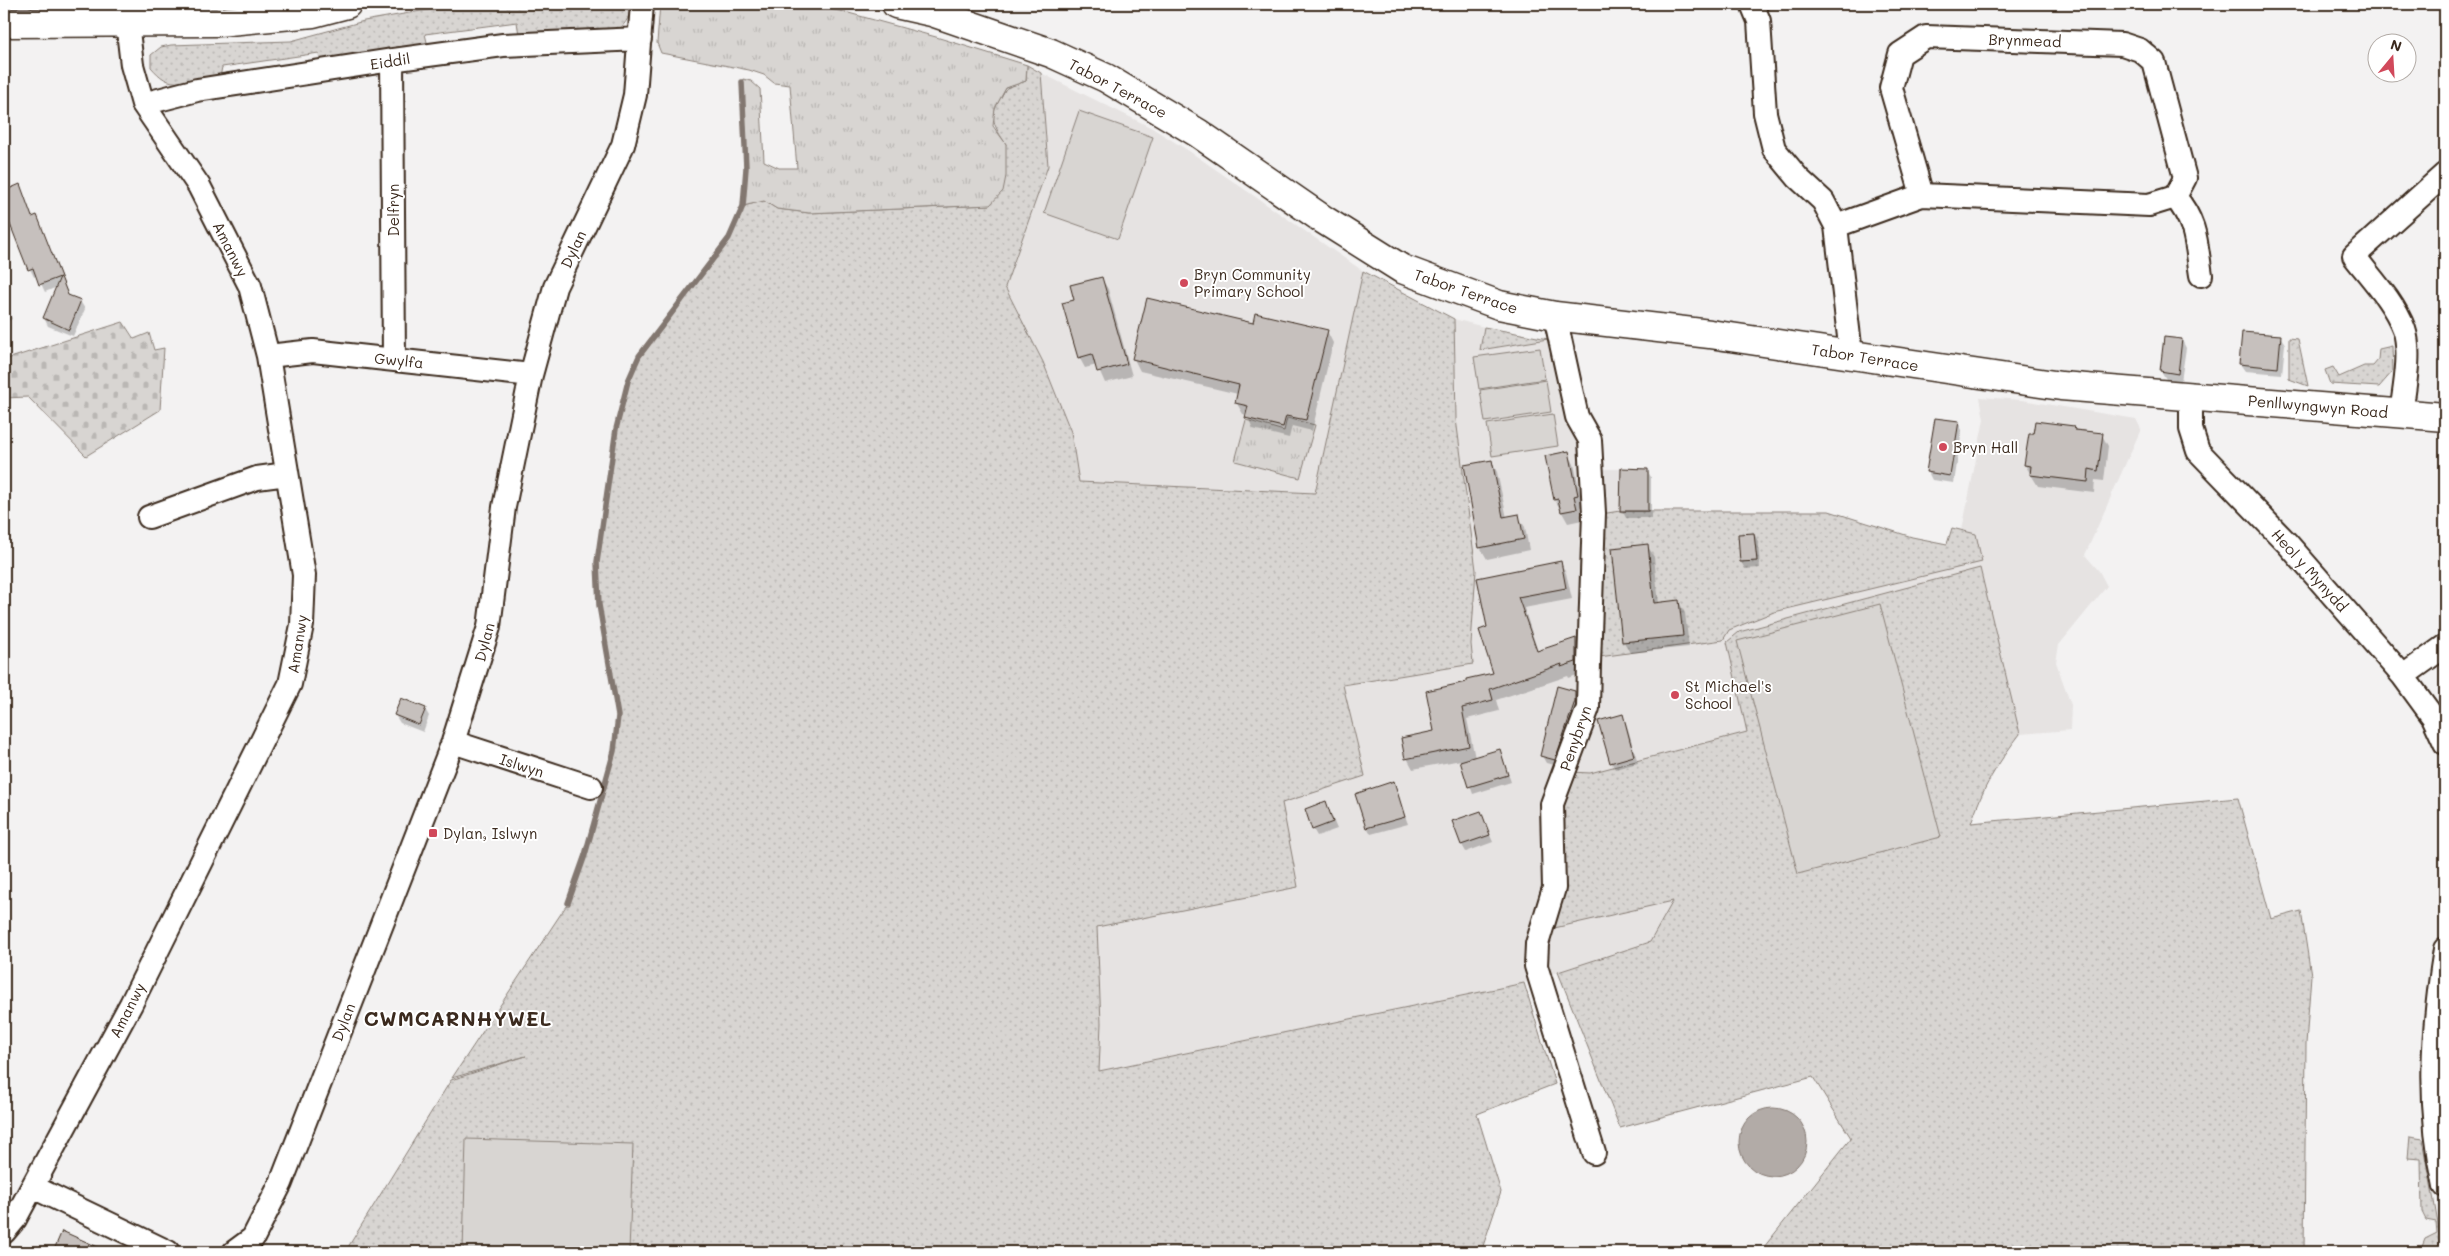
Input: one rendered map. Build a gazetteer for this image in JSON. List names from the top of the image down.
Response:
{
  "streets": {
    "main road": ["Tabor Terrace", "Penllwyngwyn Road"],
    "street": [
      "Brynmead",
      "Eiddil",
      "Delfryn",
      "Amanwy",
      "Dylan",
      "Gwylfa",
      "Heol y Mynydd",
      "Penybryn",
      "Islwyn"
    ]
  },
  "crossings": [
    ["Eiddil", "Delfryn"],
    ["Eiddil", "Amanwy"],
    ["Eiddil", "Dylan"],
    ["Tabor Terrace", "Penllwyngwyn Road"],
    ["Tabor Terrace", "Heol y Mynydd"],
    ["Tabor Terrace", "Penybryn"],
    ["Delfryn", "Gwylfa"],
    ["Amanwy", "Gwylfa"],
    ["Dylan", "Gwylfa"],
    ["Dylan", "Islwyn"],
    ["Penllwyngwyn Road", "Heol y Mynydd"]
  ],
  "districts": ["CWMCARNHYWEL"],
  "places": {
    "other": ["Bryn Community Primary School", "Bryn Hall", "St Michael's School"],
    "transit": ["Dylan, Islwyn"]
  },
  "north": "top"
}
